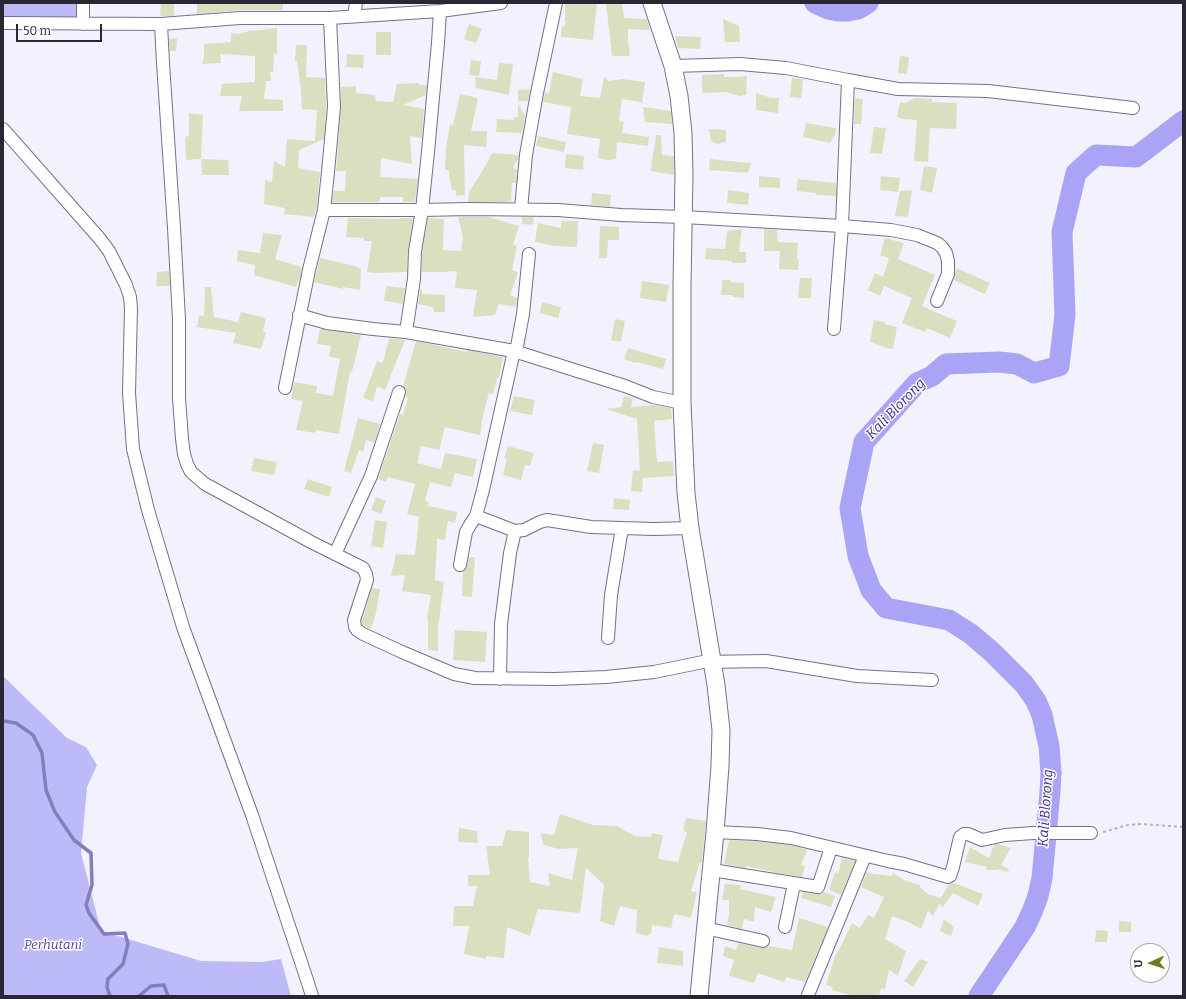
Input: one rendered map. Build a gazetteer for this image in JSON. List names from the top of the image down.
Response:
{
  "water": ["Kali Blorong"],
  "parks": ["Perhutani"],
  "scale_bar": "50 m",
  "north": "left"
}
